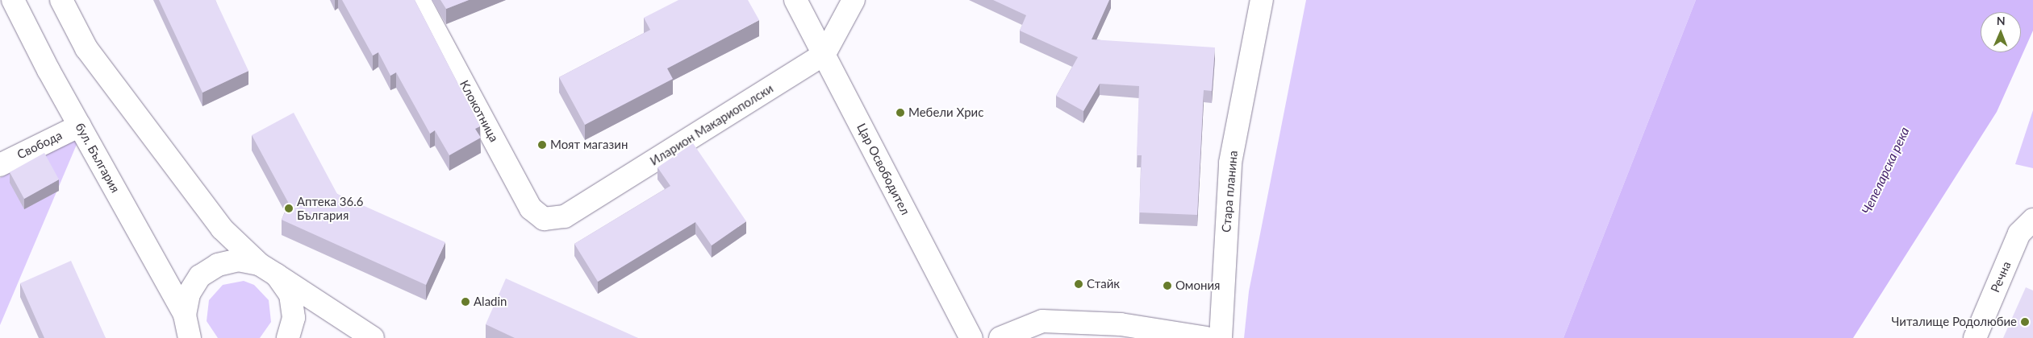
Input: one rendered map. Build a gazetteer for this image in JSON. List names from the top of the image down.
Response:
{
  "streets": {
    "street": [
      "Клокотница",
      "Иларион Макариополски",
      "Свобода",
      "бул. България",
      "Цар Освободител",
      "Стара планина",
      "Речна"
    ]
  },
  "crossings": [
    ["Клокотница", "Иларион Макариополски"],
    ["Иларион Макариополски", "Цар Освободител"],
    ["Свобода", "бул. България"]
  ],
  "water": ["Чепеларска река"],
  "places": [
    "Мебели Хрис",
    "Моят магазин",
    "Аптека 36.6 България",
    "Стайк",
    "Омония",
    "Aladin",
    "Читалище Родолюбие"
  ],
  "north": "top"
}
